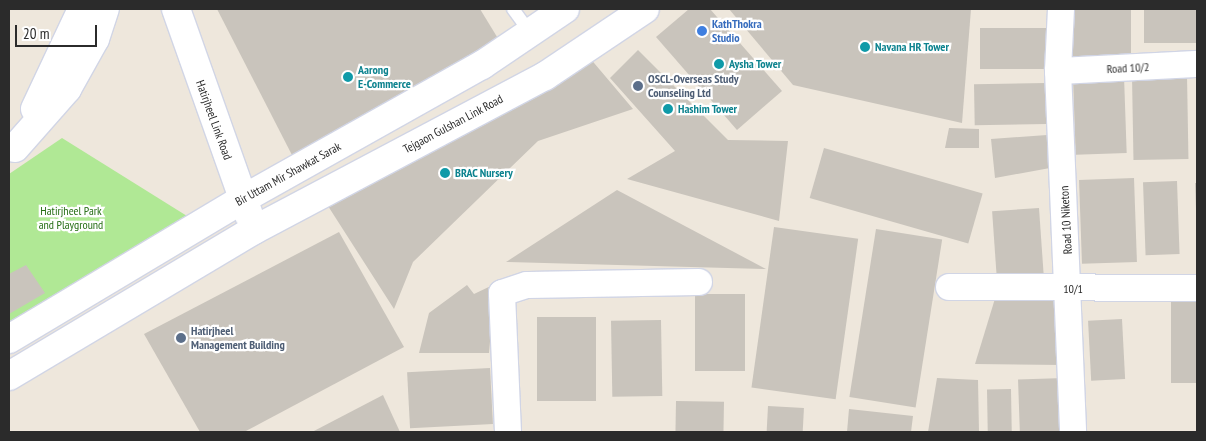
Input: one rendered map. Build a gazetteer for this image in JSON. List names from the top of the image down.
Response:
{
  "streets": {
    "main road": ["Hatirjheel Link Road", "Tejgaon Gulshan Link Road", "Bir Uttam Mir Shawkat Sarak"],
    "street": ["Road 10/2", "Road 10 Niketon", "10/1"]
  },
  "crossings": [
    ["Road 10/2", "Road 10 Niketon"],
    ["Hatirjheel Link Road", "Tejgaon Gulshan Link Road"],
    ["Hatirjheel Link Road", "Bir Uttam Mir Shawkat Sarak"],
    ["Road 10 Niketon", "10/1"]
  ],
  "parks": ["Hatirjheel Park and Playground"],
  "places": [
    "KathThokra Studio",
    "Navana HR Tower",
    "Aysha Tower",
    "Aarong E-Commerce",
    "OSCL-Overseas Study Counseling Ltd",
    "Hashim Tower",
    "BRAC Nursery",
    "Hatirjheel Management Building"
  ],
  "scale_bar": "20 m"
}
